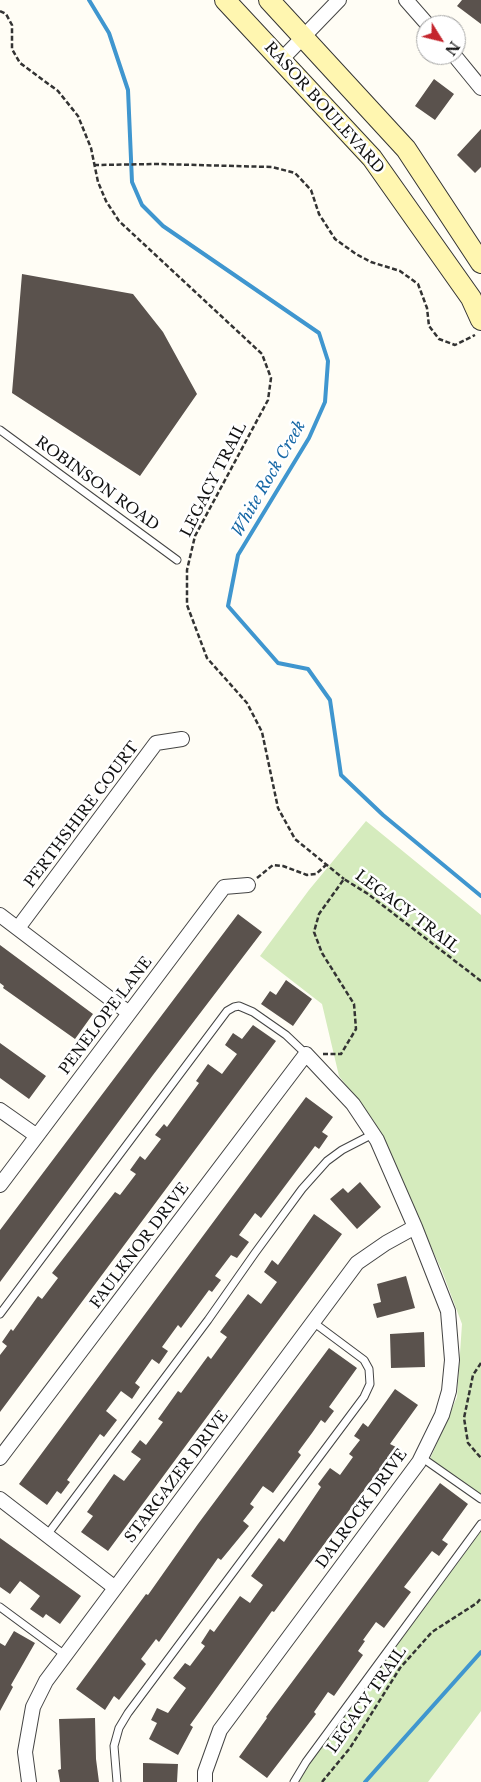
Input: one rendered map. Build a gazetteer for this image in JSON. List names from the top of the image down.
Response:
{
  "streets": {
    "main road": ["RASOR BOULEVARD"],
    "street": [
      "PERTHSHIRE COURT",
      "PENELOPE LANE",
      "FAULKNOR DRIVE",
      "STARGAZER DRIVE",
      "DALROCK DRIVE"
    ],
    "lane": ["ROBINSON ROAD"],
    "path": ["LEGACY TRAIL"]
  },
  "crossings": [
    ["FAULKNOR DRIVE", "DALROCK DRIVE"],
    ["STARGAZER DRIVE", "DALROCK DRIVE"]
  ],
  "water": ["White Rock Creek"],
  "north": "bottom right"
}
